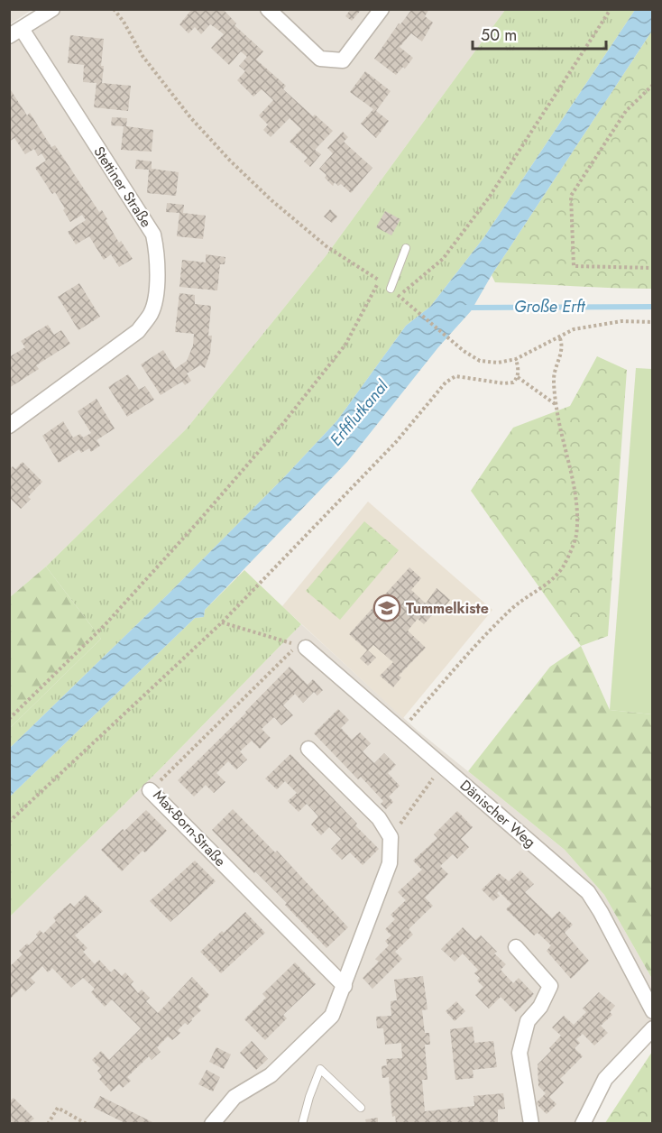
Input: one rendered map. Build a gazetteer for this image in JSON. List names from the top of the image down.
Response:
{
  "streets": {
    "street": ["Stettiner Straße", "Dänischer Weg", "Max-Born-Straße"]
  },
  "crossings": [
    ["Dänischer Weg", "Max-Born-Straße"]
  ],
  "water": ["Große Erft", "Erftflutkanal"],
  "places": {
    "school or university": ["Tummelkiste"]
  },
  "scale_bar": "50 m"
}
